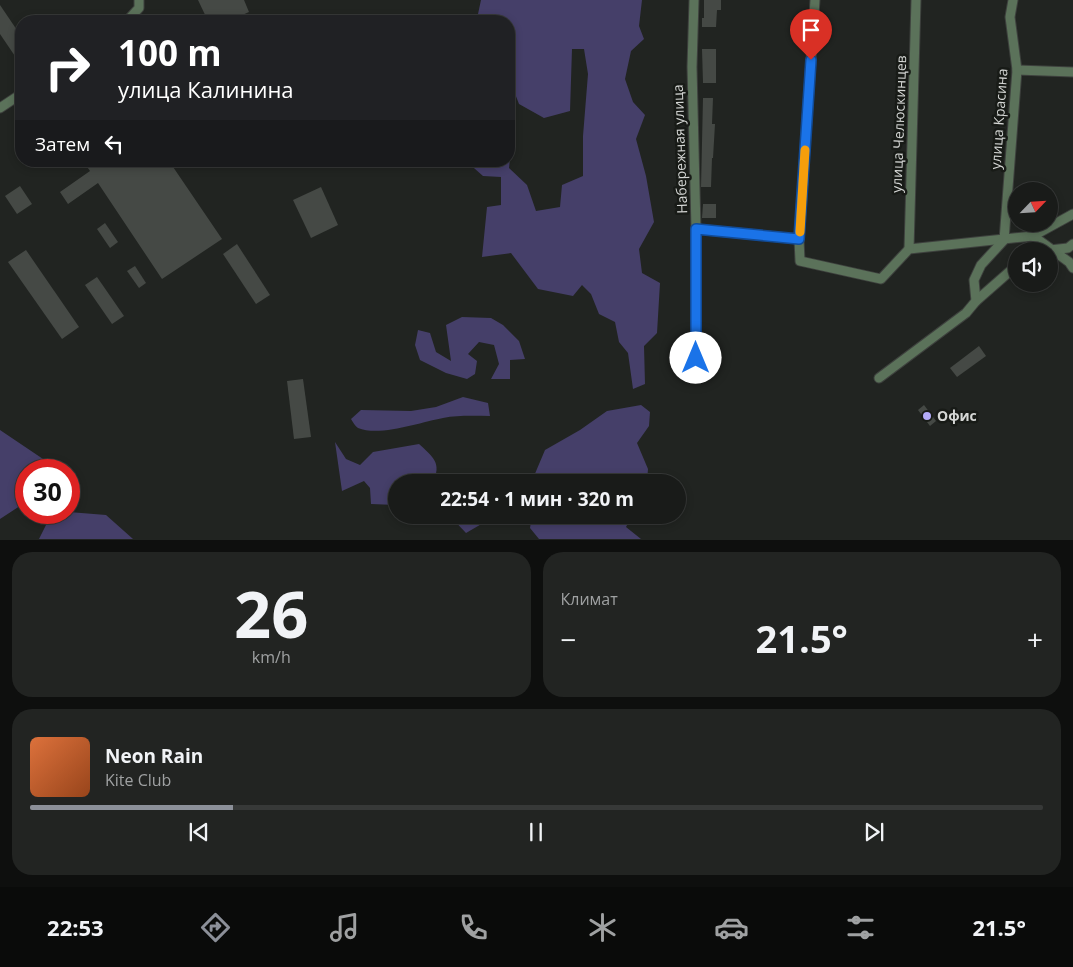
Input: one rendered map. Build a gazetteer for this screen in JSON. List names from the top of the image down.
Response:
{
  "streets": {
    "street": ["улица Красина", "улица Челюскинцев", "Набережная улица"]
  },
  "places": ["Офис"],
  "north": "top right",
  "page": {
    "turn": ["100 m", "улица Калинина"],
    "then": "Затем",
    "limit": "30",
    "trip": "22:54 · 1 мин · 320 m",
    "tile": [
      ["26", "km/h"],
      "Климат"
    ],
    "heat": ["−", "21.5°", "+"],
    "song": ["Neon Rain", "Kite Club"],
    "tabs": ["22:53", "21.5°"]
  }
}
